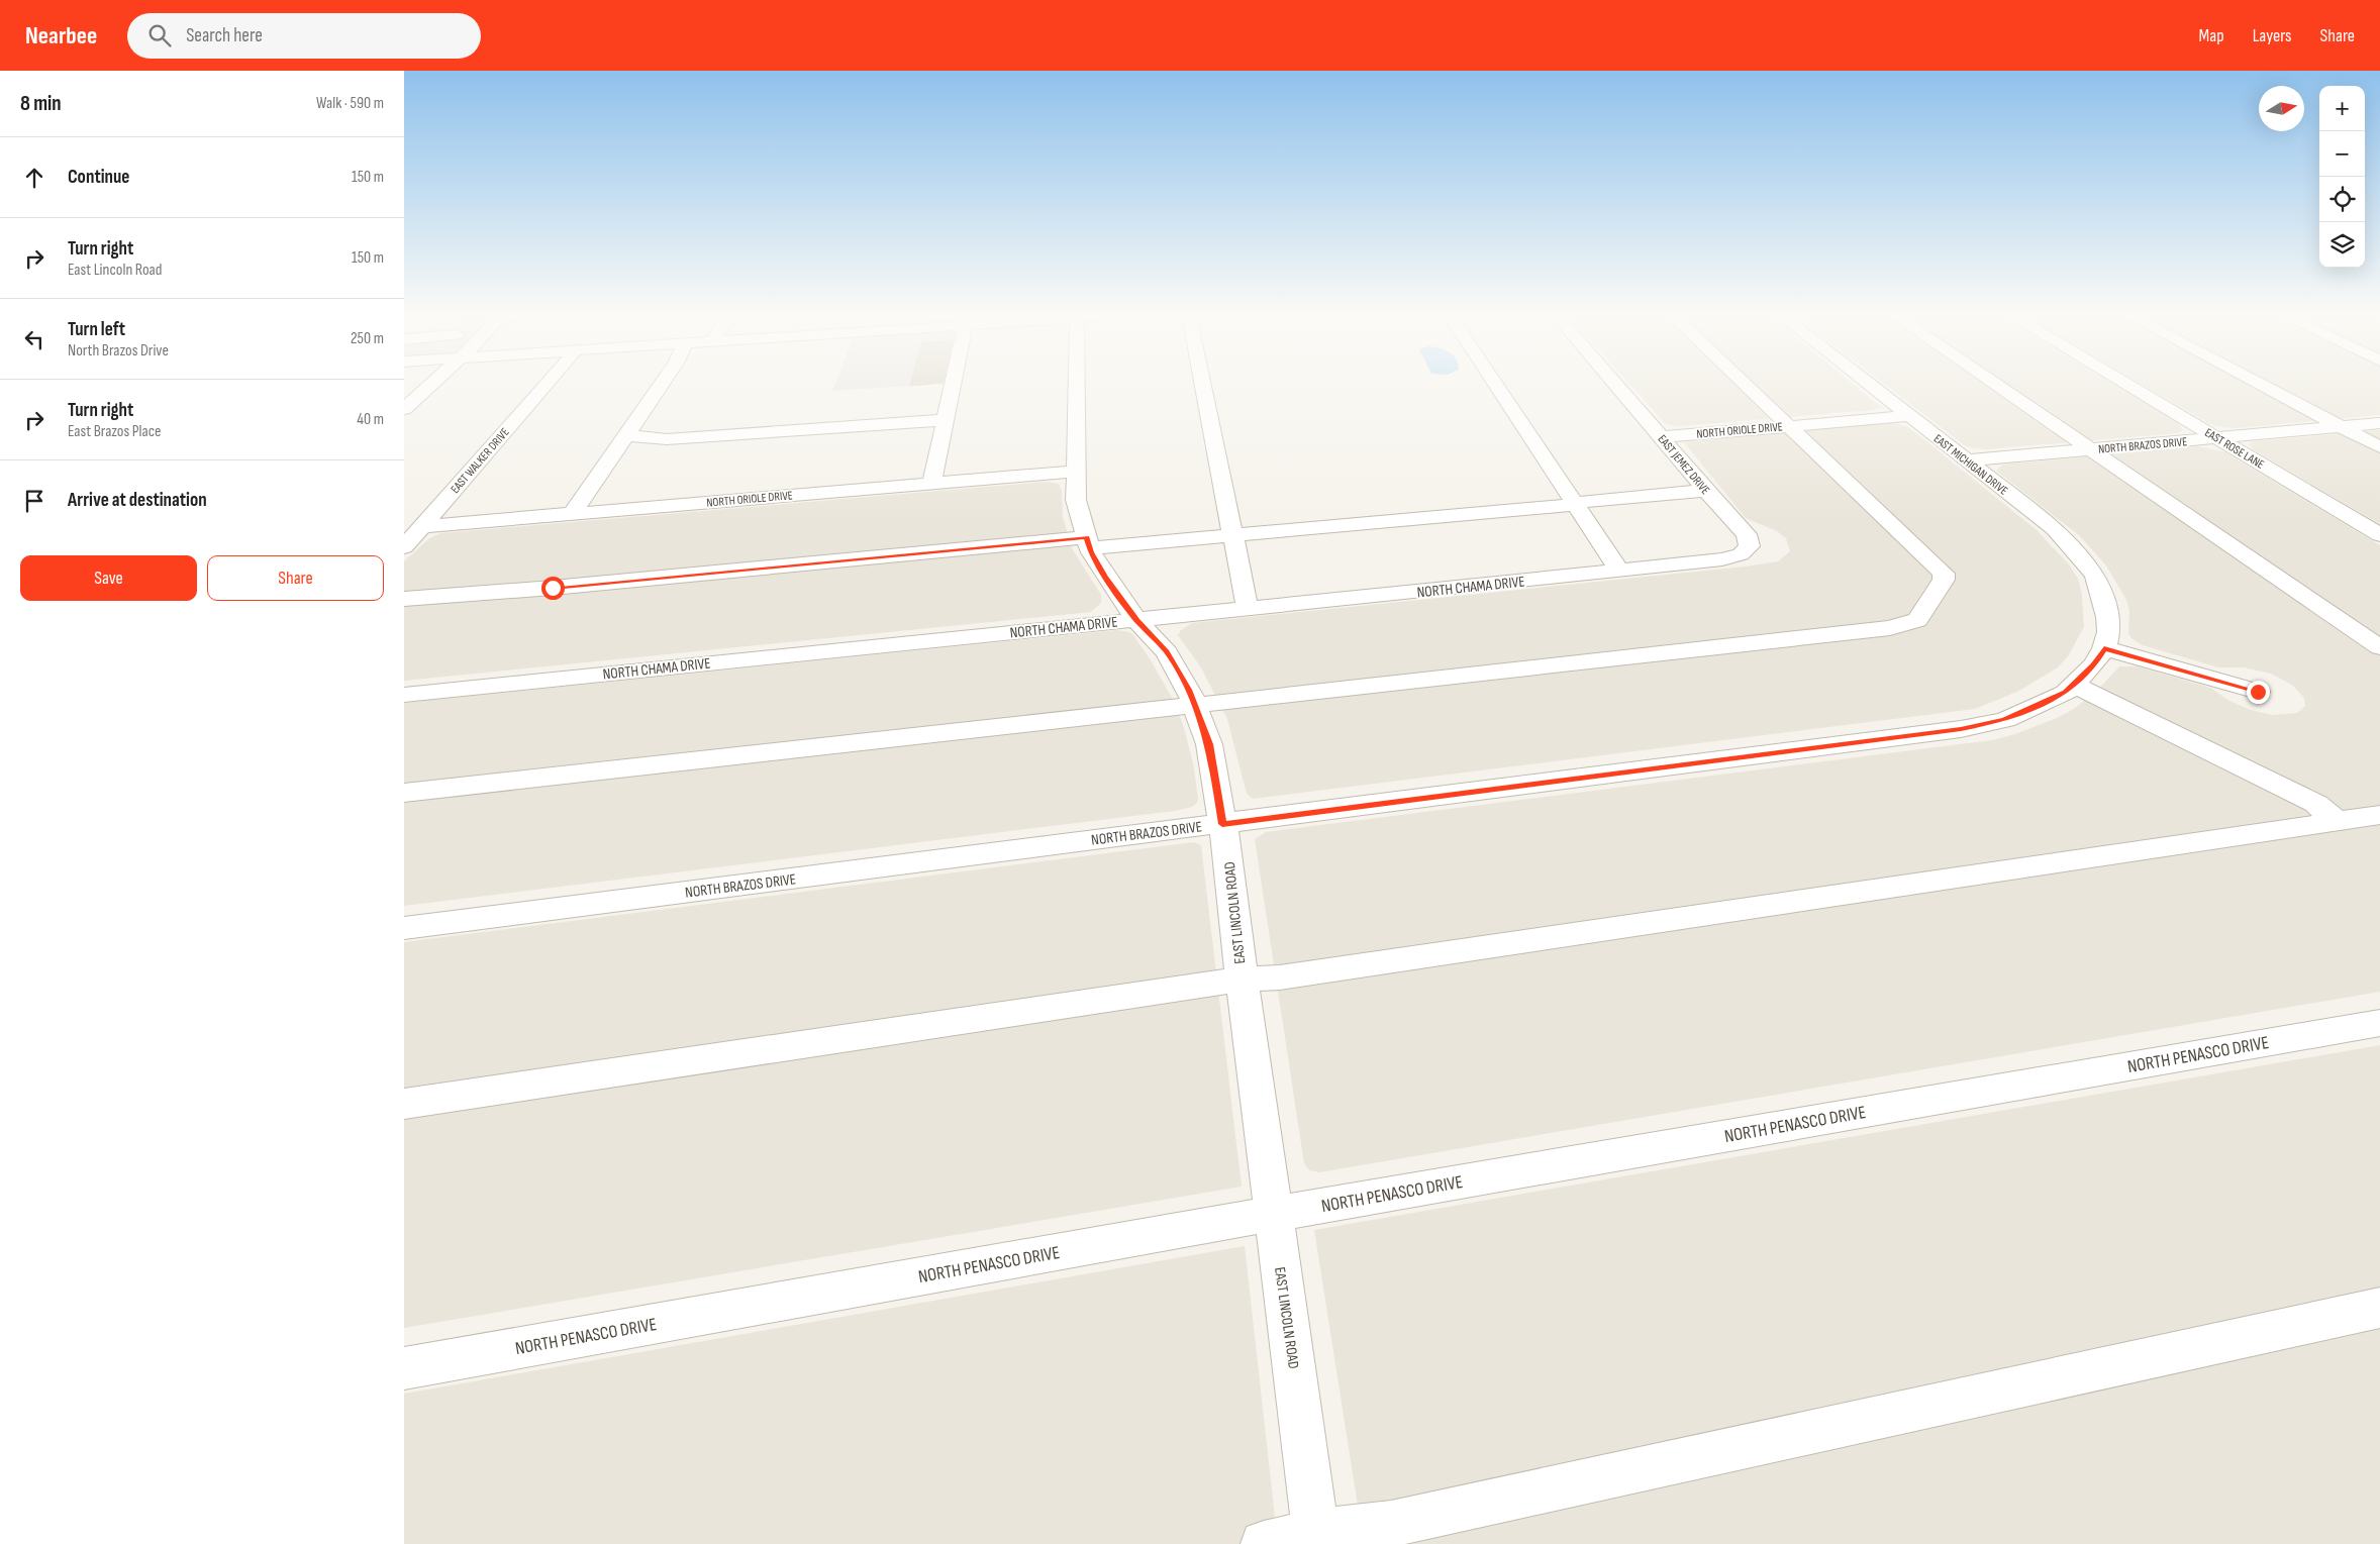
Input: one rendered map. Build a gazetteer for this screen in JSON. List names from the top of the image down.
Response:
{
  "streets": {
    "street": [
      "NORTH ORIOLE DRIVE",
      "NORTH BRAZOS DRIVE",
      "EAST ROSE LANE",
      "EAST WALKER DRIVE",
      "EAST JEMEZ DRIVE",
      "EAST MICHIGAN DRIVE",
      "NORTH CHAMA DRIVE",
      "EAST LINCOLN ROAD",
      "NORTH PENASCO DRIVE"
    ]
  },
  "crossings": [
    ["NORTH ORIOLE DRIVE", "EAST WALKER DRIVE"],
    ["NORTH ORIOLE DRIVE", "EAST JEMEZ DRIVE"],
    ["NORTH ORIOLE DRIVE", "EAST MICHIGAN DRIVE"],
    ["NORTH ORIOLE DRIVE", "EAST LINCOLN ROAD"],
    ["NORTH BRAZOS DRIVE", "EAST ROSE LANE"],
    ["NORTH BRAZOS DRIVE", "EAST MICHIGAN DRIVE"],
    ["NORTH BRAZOS DRIVE", "EAST LINCOLN ROAD"],
    ["EAST JEMEZ DRIVE", "NORTH CHAMA DRIVE"],
    ["NORTH CHAMA DRIVE", "EAST LINCOLN ROAD"],
    ["EAST LINCOLN ROAD", "NORTH PENASCO DRIVE"]
  ],
  "north": "right",
  "page": {
    "header": "Nearbee",
    "search": "Search here",
    "nav": ["Map", "Layers", "Share"],
    "heading": ["8 min", "Walk · 590 m"],
    "map_buttons": ["+", "−"],
    "list": [
      ["Continue", "150 m"],
      ["Turn right", "East Lincoln Road", "150 m"],
      ["Turn left", "North Brazos Drive", "250 m"],
      ["Turn right", "East Brazos Place", "40 m"],
      "Arrive at destination"
    ],
    "buttons": ["Save", "Share"]
  }
}
